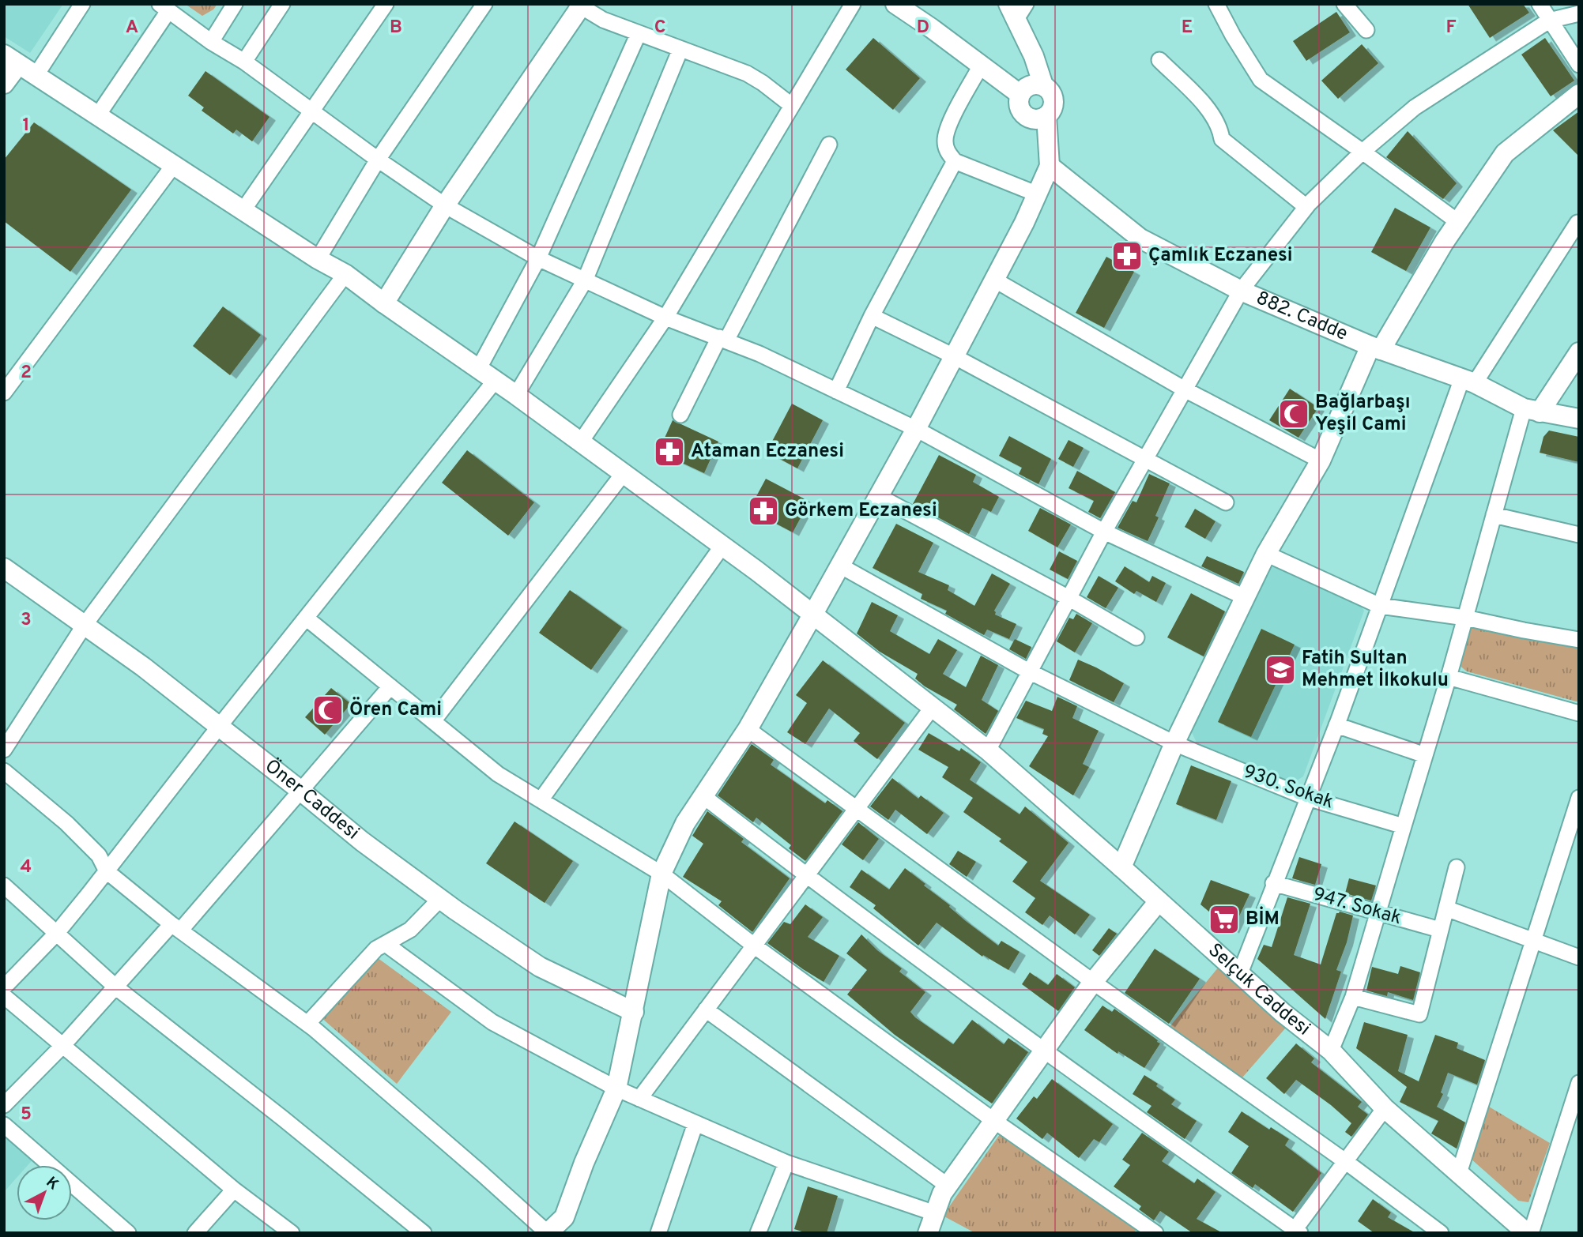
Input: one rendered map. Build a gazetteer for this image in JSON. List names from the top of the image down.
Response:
{
  "streets": {
    "street": [
      "882. Cadde",
      "930. Sokak",
      "Öner Caddesi",
      "947. Sokak",
      "Selçuk Caddesi"
    ]
  },
  "places": {
    "pharmacy": ["Çamlık Eczanesi", "Ataman Eczanesi", "Görkem Eczanesi"],
    "mosque": ["Bağlarbaşı Yeşil Cami", "Ören Cami"],
    "school or university": ["Fatih Sultan Mehmet İlkokulu"],
    "supermarket": ["BİM"]
  },
  "north": "top right",
  "grid": {
    "columns": [
      "A",
      "B",
      "C",
      "D",
      "E",
      "F"
    ],
    "rows": [
      "1",
      "2",
      "3",
      "4",
      "5"
    ]
  }
}
